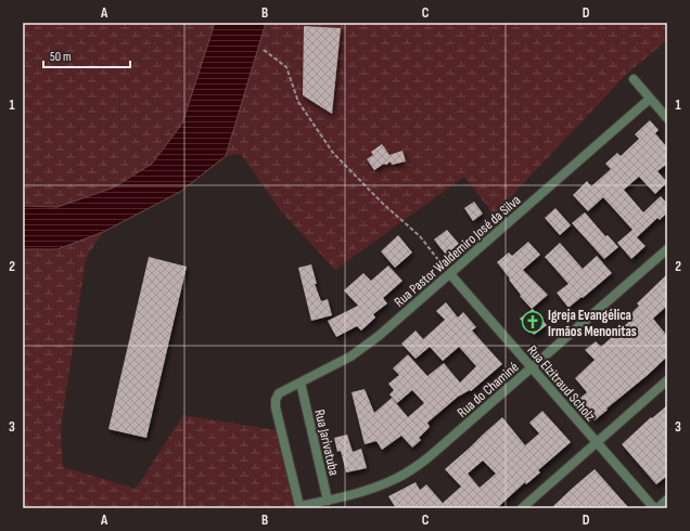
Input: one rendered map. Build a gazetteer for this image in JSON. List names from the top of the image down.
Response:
{
  "streets": {
    "street": [
      "Rua Pastor Waldemiro José da Silva",
      "Rua Elzitraud Scholz",
      "Rua do Chaminé",
      "Rua Jarivatuba"
    ]
  },
  "crossings": [
    ["Rua Pastor Waldemiro José da Silva", "Rua Elzitraud Scholz"],
    ["Rua Pastor Waldemiro José da Silva", "Rua do Chaminé"],
    ["Rua Pastor Waldemiro José da Silva", "Rua Jarivatuba"],
    ["Rua Elzitraud Scholz", "Rua do Chaminé"],
    ["Rua do Chaminé", "Rua Jarivatuba"]
  ],
  "places": {
    "church": ["Igreja Evangélica Irmãos Menonitas"]
  },
  "scale_bar": "50 m",
  "grid": {
    "columns": [
      "A",
      "B",
      "C",
      "D"
    ],
    "rows": ["1", "2", "3"]
  }
}
